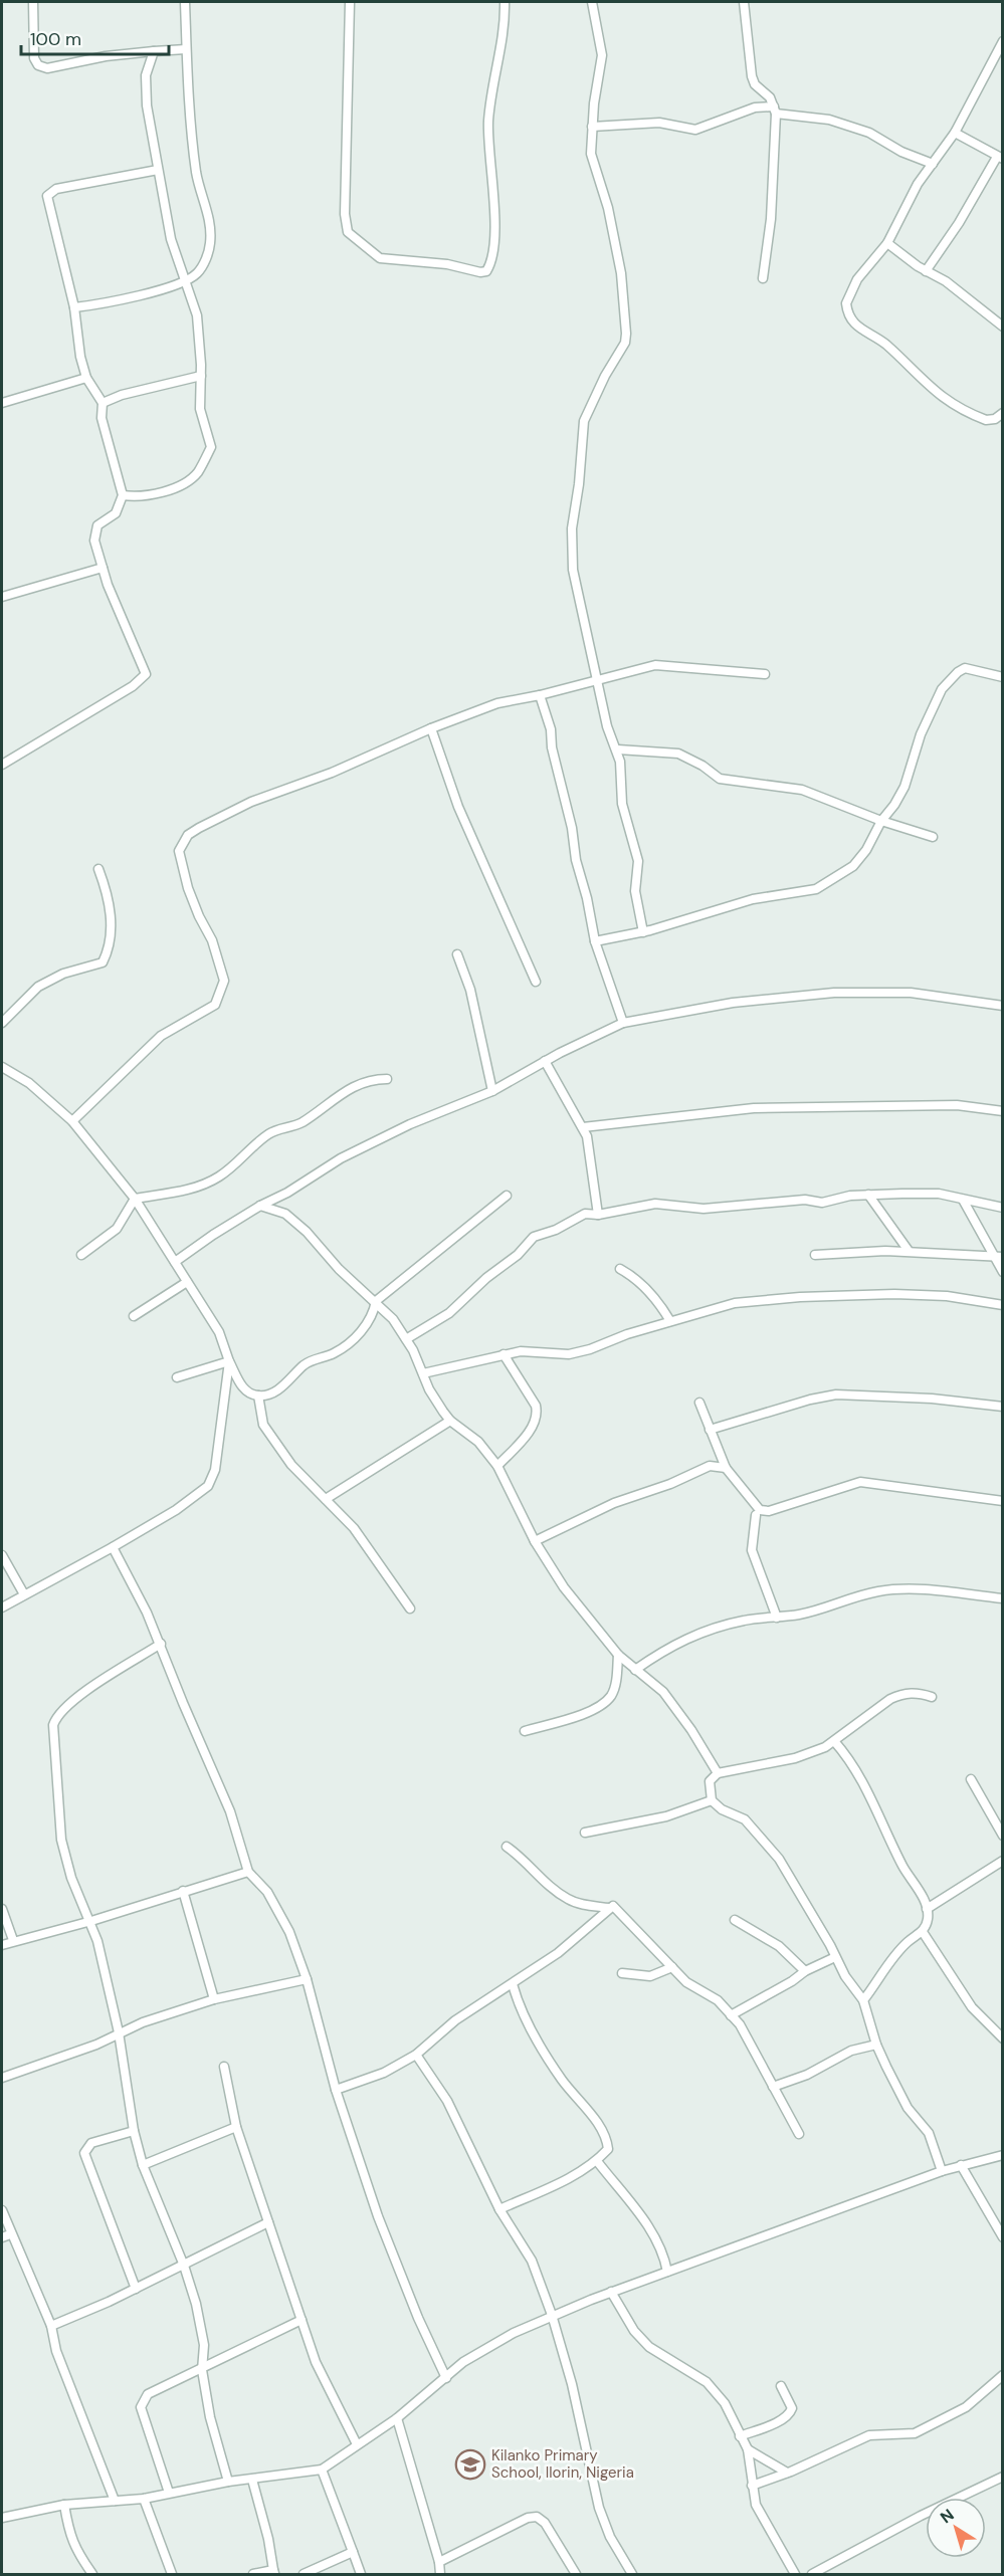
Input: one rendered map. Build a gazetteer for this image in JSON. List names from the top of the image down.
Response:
{
  "places": {
    "school or university": ["Kilanko Primary School, Ilorin, Nigeria"]
  },
  "scale_bar": "100 m",
  "north": "top left"
}
